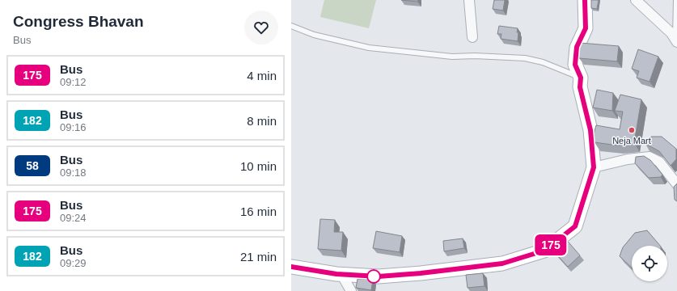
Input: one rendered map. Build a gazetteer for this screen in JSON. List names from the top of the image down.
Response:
{
  "places": ["Neja Mart"],
  "lines": ["bus line 175"],
  "page": {
    "heading": ["Congress Bhavan", "Bus"],
    "on_map": "175",
    "list": [
      {
        "mark": "175",
        "name": "Bus",
        "note": "09:12",
        "value": "4 min"
      },
      {
        "mark": "182",
        "name": "Bus",
        "note": "09:16",
        "value": "8 min"
      },
      {
        "mark": "58",
        "name": "Bus",
        "note": "09:18",
        "value": "10 min"
      },
      {
        "mark": "175",
        "name": "Bus",
        "note": "09:24",
        "value": "16 min"
      },
      {
        "mark": "182",
        "name": "Bus",
        "note": "09:29",
        "value": "21 min"
      }
    ]
  }
}
